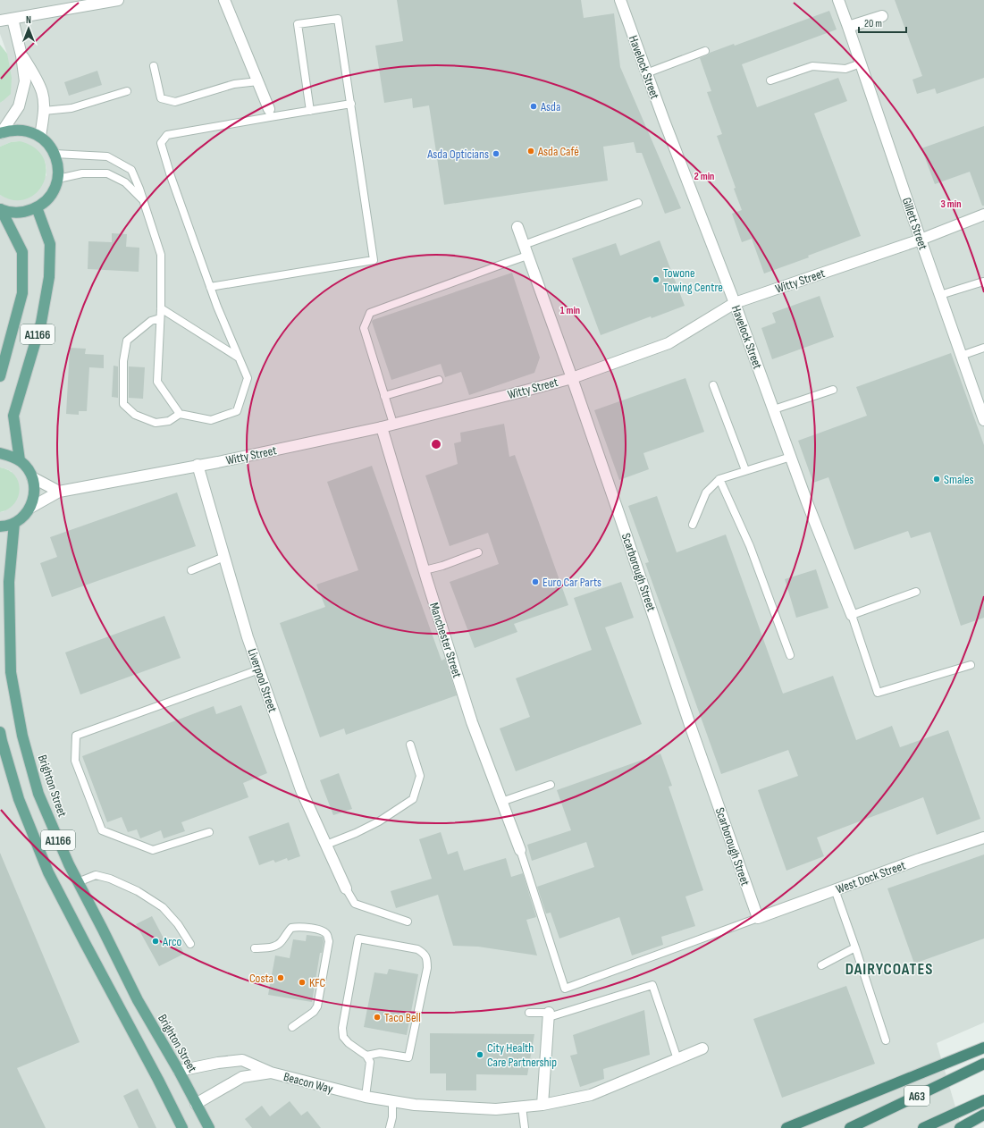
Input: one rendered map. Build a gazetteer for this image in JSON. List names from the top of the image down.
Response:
{
  "streets": {
    "highway": ["A63"],
    "main road": ["A1166", "Brighton Street"],
    "street": [
      "Havelock Street",
      "Gillett Street",
      "Witty Street",
      "Scarborough Street",
      "Manchester Street",
      "Liverpool Street",
      "West Dock Street",
      "Beacon Way"
    ]
  },
  "crossings": [
    ["Havelock Street", "Witty Street"],
    ["Gillett Street", "Witty Street"],
    ["Witty Street", "Scarborough Street"],
    ["Witty Street", "Manchester Street"],
    ["Witty Street", "Liverpool Street"],
    ["Scarborough Street", "West Dock Street"],
    ["Brighton Street", "Beacon Way"]
  ],
  "districts": ["DAIRYCOATES"],
  "places": [
    "Asda",
    "Asda Café",
    "Asda Opticians",
    "Towone Towing Centre",
    "Smales",
    "Euro Car Parts",
    "Arco",
    "Costa",
    "KFC",
    "Taco Bell",
    "City Health Care Partnership"
  ],
  "scale_bar": "20 m",
  "north": "top",
  "rings": ["2 min", "3 min", "1 min"]
}
